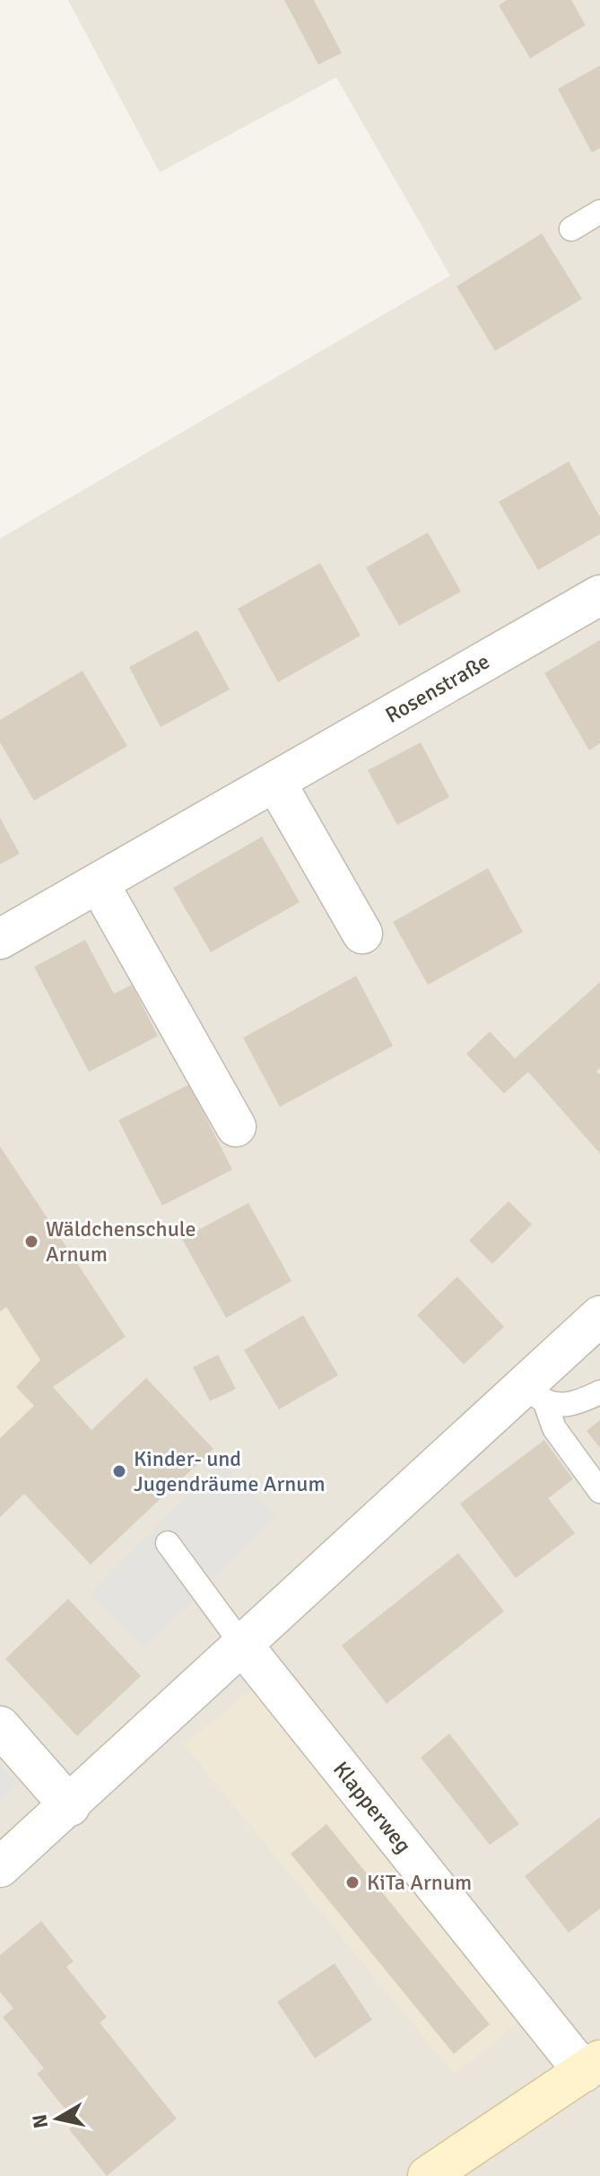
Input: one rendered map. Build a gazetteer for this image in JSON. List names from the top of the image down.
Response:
{
  "streets": {
    "street": ["Rosenstraße", "Klapperweg"]
  },
  "places": ["Wäldchenschule Arnum", "Kinder- und Jugendräume Arnum", "KiTa Arnum"],
  "north": "left"
}
